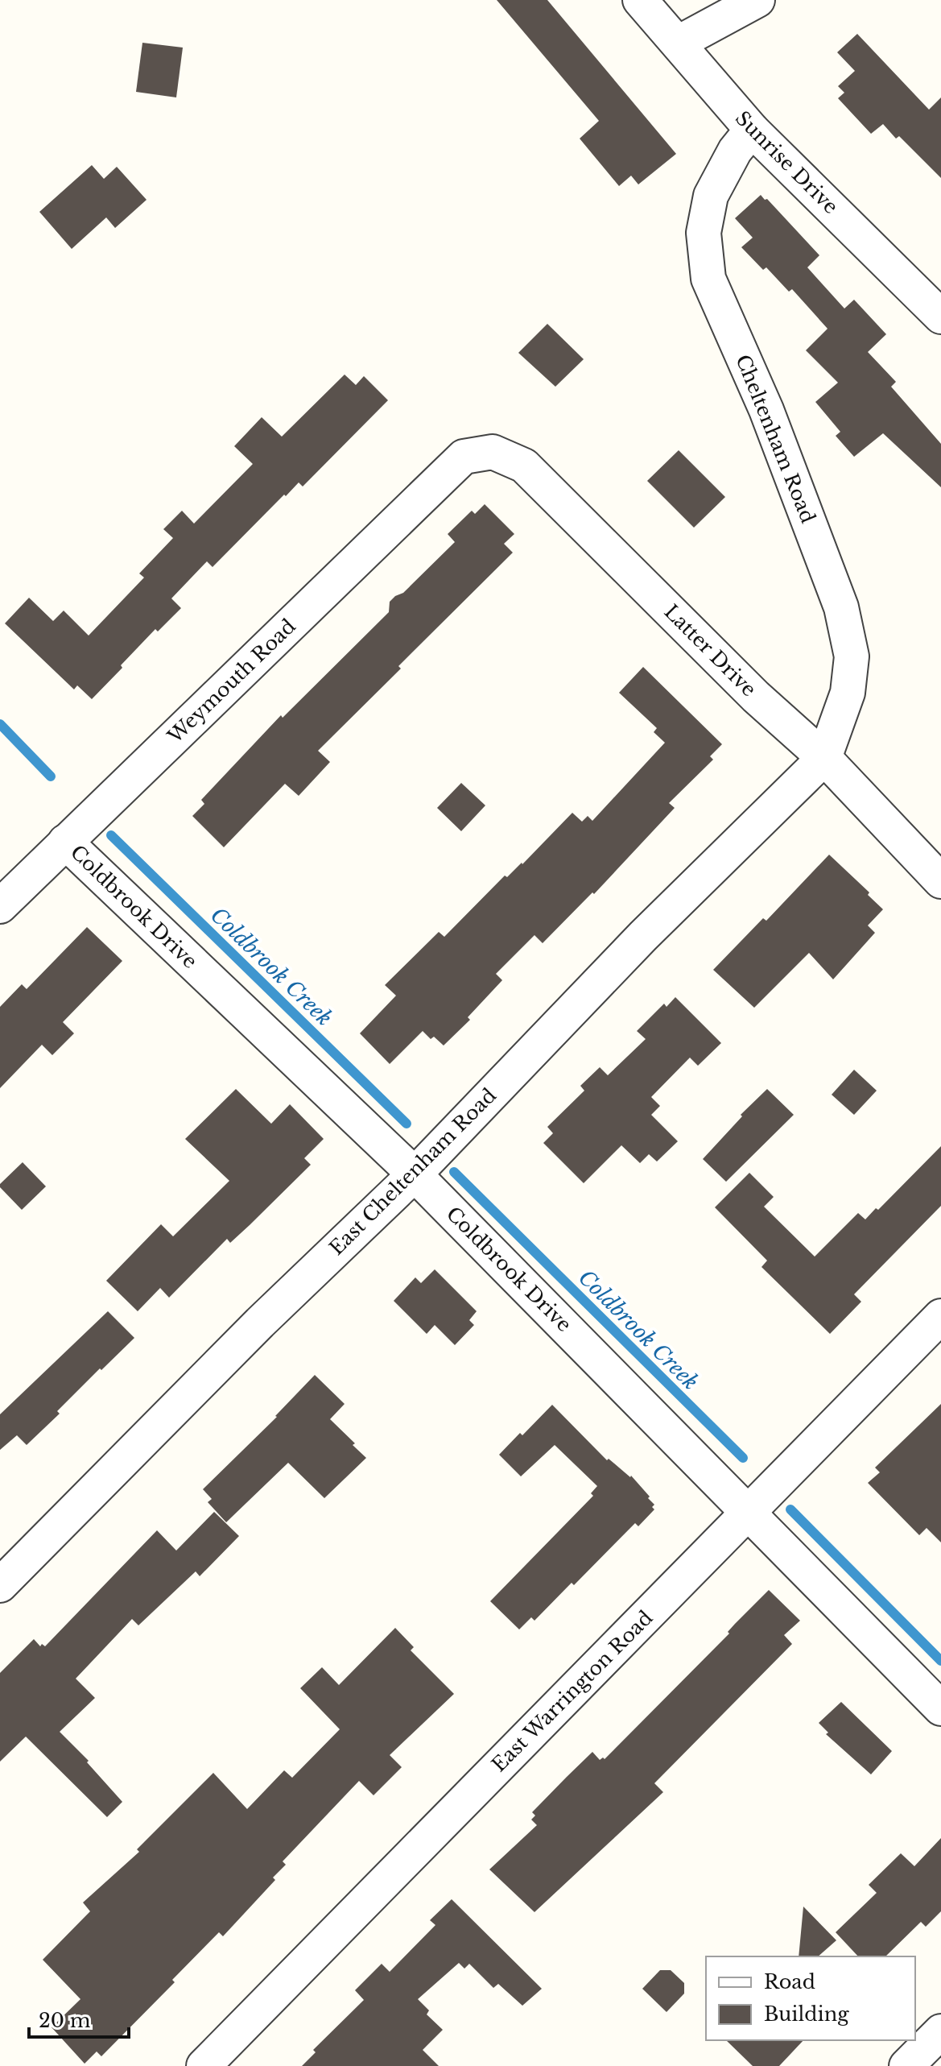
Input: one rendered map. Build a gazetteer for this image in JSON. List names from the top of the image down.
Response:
{
  "streets": {
    "street": [
      "Sunrise Drive",
      "Cheltenham Road",
      "Latter Drive",
      "Weymouth Road",
      "Coldbrook Drive",
      "East Cheltenham Road",
      "East Warrington Road"
    ]
  },
  "crossings": [
    ["Sunrise Drive", "Cheltenham Road"],
    ["Cheltenham Road", "Latter Drive"],
    ["Cheltenham Road", "East Cheltenham Road"],
    ["Latter Drive", "Weymouth Road"],
    ["Latter Drive", "East Cheltenham Road"],
    ["Weymouth Road", "Coldbrook Drive"],
    ["Coldbrook Drive", "East Cheltenham Road"],
    ["Coldbrook Drive", "East Warrington Road"]
  ],
  "water": ["Coldbrook Creek"],
  "legend": ["Road", "Building"],
  "scale_bar": "20 m"
}
